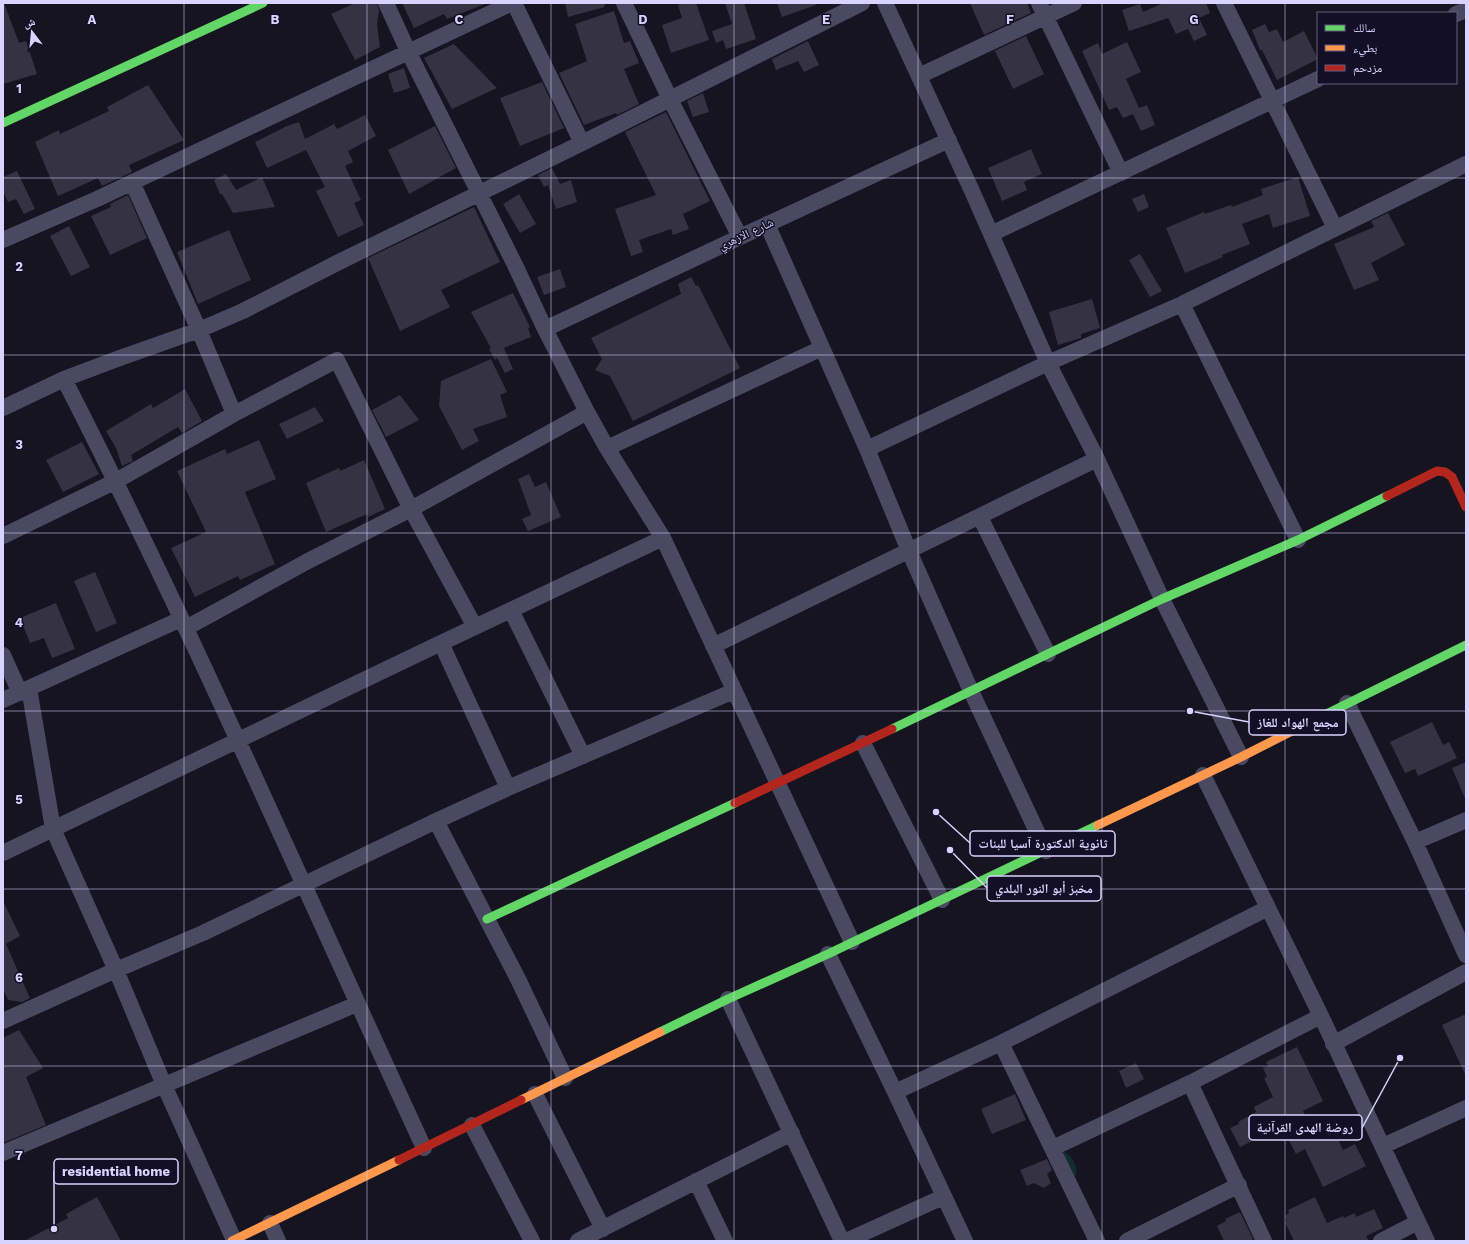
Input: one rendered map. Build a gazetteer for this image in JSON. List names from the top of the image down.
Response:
{
  "streets": {
    "street": ["شارع الازهري"]
  },
  "places": [
    "مجمع الهواد للغاز",
    "ثانوية الدكتورة آسيا للبنات",
    "مخبز أبو النور البلدي",
    "روضة الهدى القرآنية",
    "residential home"
  ],
  "legend": ["سالك", "بطيء", "مزدحم"],
  "north": "top",
  "grid": {
    "columns": [
      "A",
      "B",
      "C",
      "D",
      "E",
      "F",
      "G"
    ],
    "rows": [
      "1",
      "2",
      "3",
      "4",
      "5",
      "6",
      "7"
    ]
  }
}
